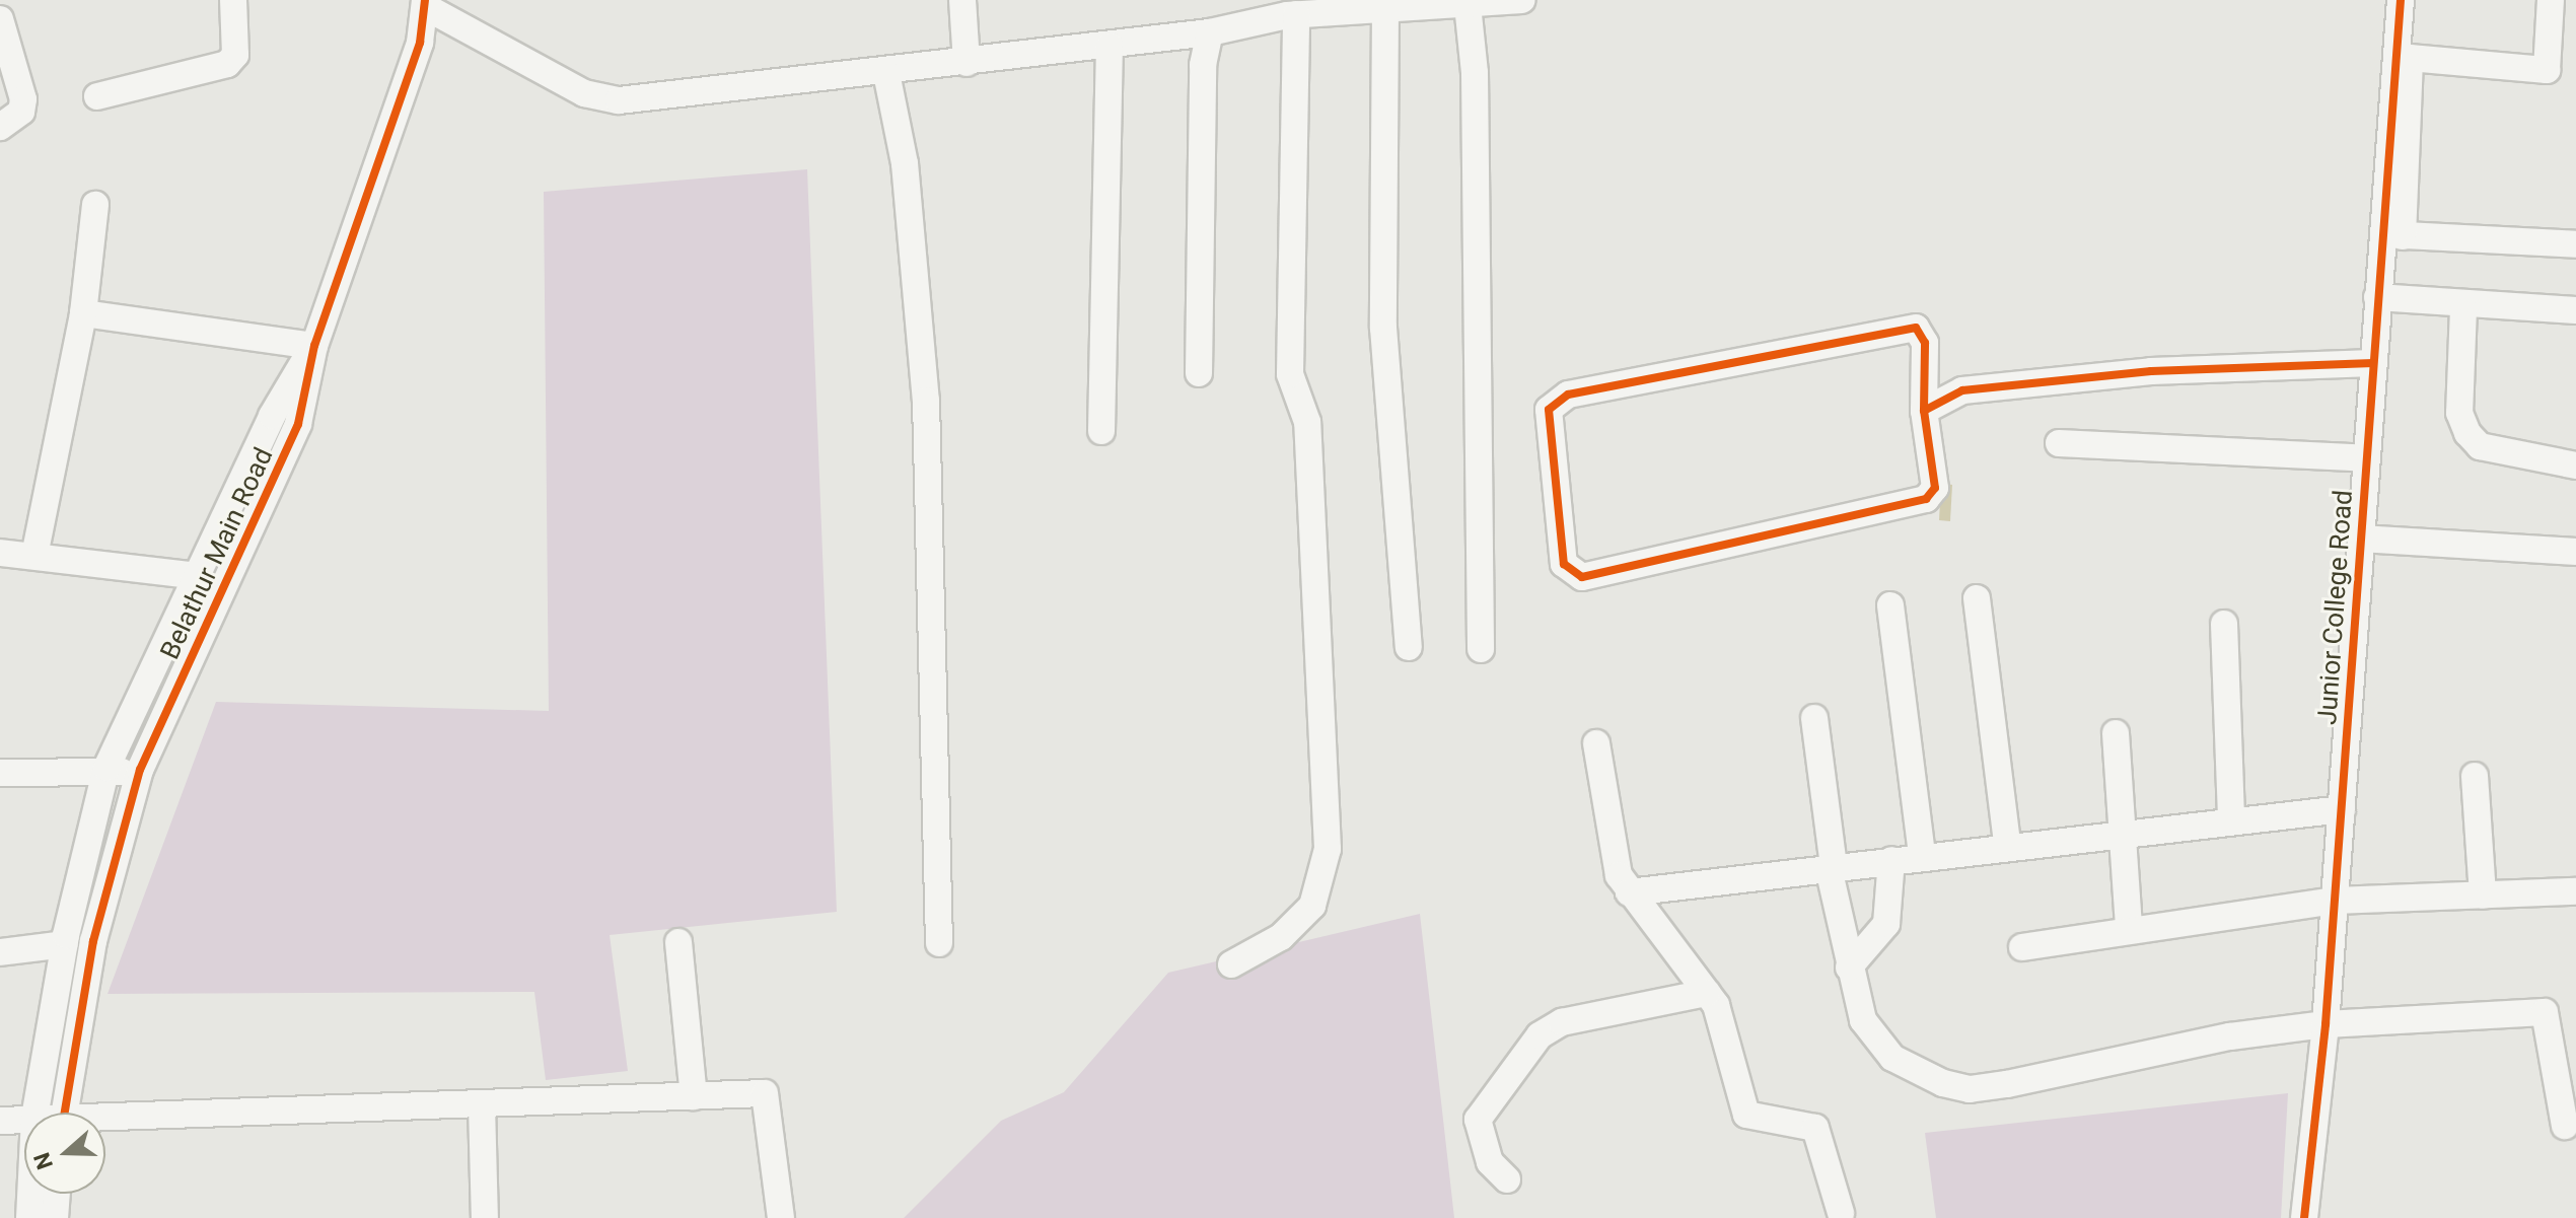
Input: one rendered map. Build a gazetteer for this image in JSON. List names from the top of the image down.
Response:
{
  "streets": {
    "street": ["Belathur Main Road", "Junior College Road"]
  },
  "north": "left"
}
